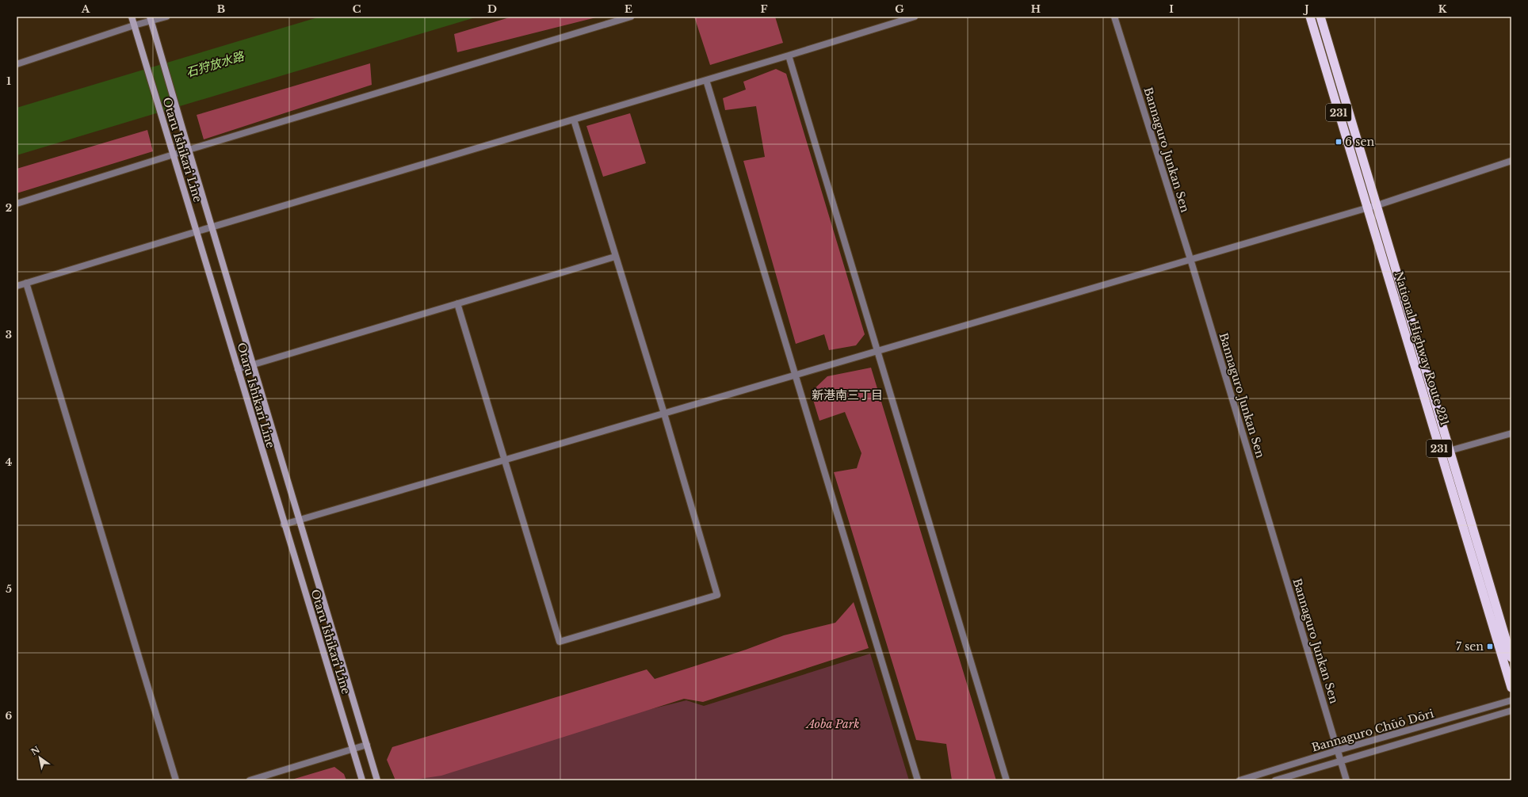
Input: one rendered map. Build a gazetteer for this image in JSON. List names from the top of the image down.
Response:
{
  "streets": {
    "highway": ["231", "National Highway Route 231"],
    "main road": ["Otaru Ishikari Line"],
    "street": ["Bannaguro Junkan Sen", "Bannaguro Chūō Dōri"]
  },
  "crossings": [
    ["Bannaguro Junkan Sen", "Bannaguro Chūō Dōri"]
  ],
  "districts": ["新港南三丁目"],
  "water": ["石狩放水路"],
  "parks": ["Aoba Park"],
  "places": {
    "transit": ["6 sen", "7 sen"]
  },
  "north": "top left",
  "grid": {
    "columns": [
      "A",
      "B",
      "C",
      "D",
      "E",
      "F",
      "G",
      "H",
      "I",
      "J",
      "K"
    ],
    "rows": [
      "1",
      "2",
      "3",
      "4",
      "5",
      "6"
    ]
  }
}
